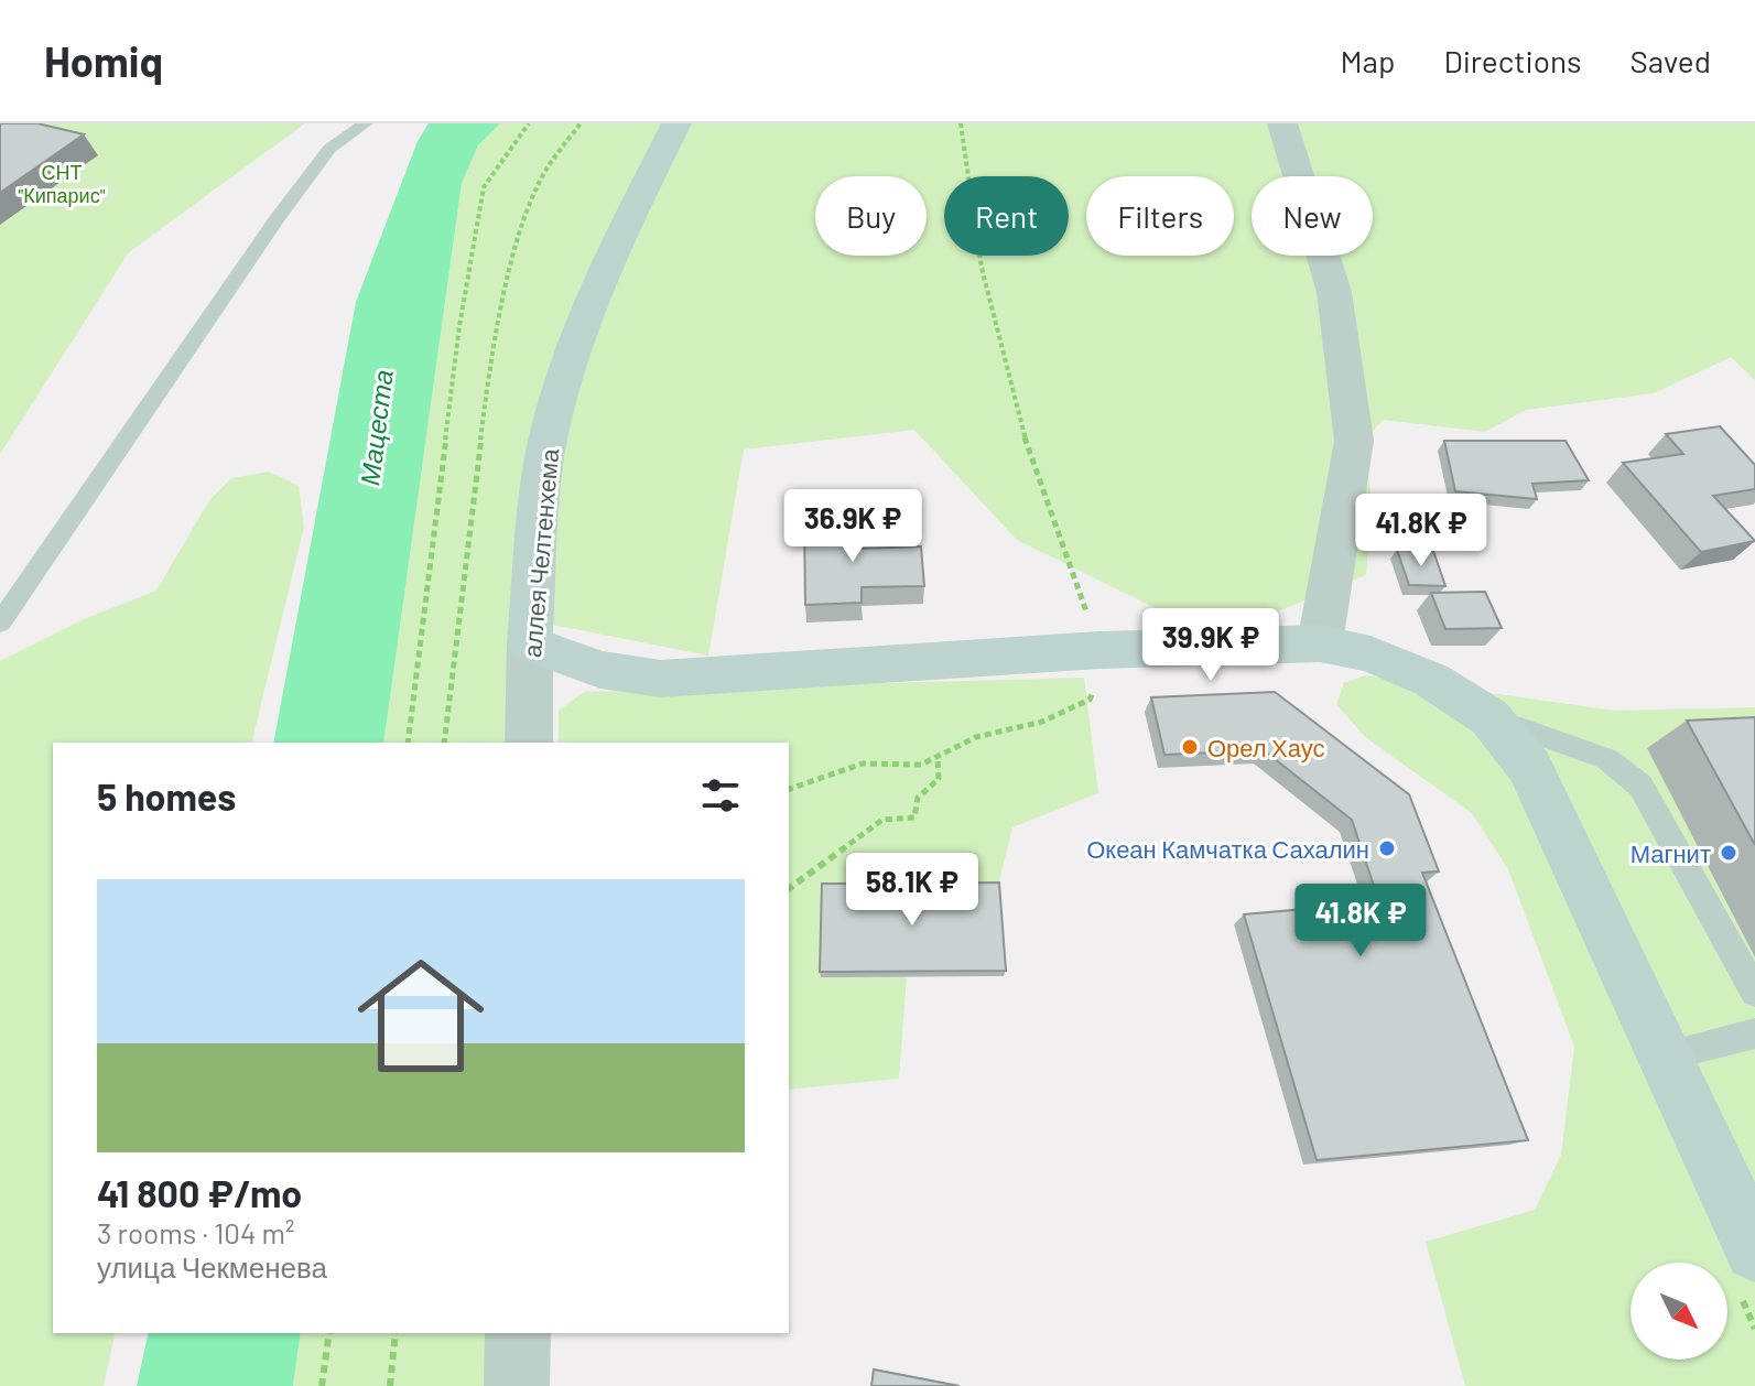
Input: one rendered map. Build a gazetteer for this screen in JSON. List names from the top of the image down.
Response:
{
  "streets": {
    "main road": ["аллея Челтенхема"]
  },
  "water": ["Мацеста"],
  "parks": ["СНТ \"Кипарис\""],
  "places": ["Орел Хаус", "Океан Камчатка Сахалин", "Магнит"],
  "north": "bottom right",
  "page": {
    "header": "Homiq",
    "nav": ["Map", "Directions", "Saved"],
    "chip": [
      "Buy",
      "Rent",
      "Filters",
      "New"
    ],
    "price": [
      "36.9K ₽",
      "41.8K ₽",
      "39.9K ₽",
      "58.1K ₽",
      "41.8K ₽"
    ],
    "heading": "5 homes",
    "list": [
      {
        "name": "41 800 ₽/mo",
        "note": "3 rooms · 104 m² · улица Чекменева"
      }
    ]
  }
}
